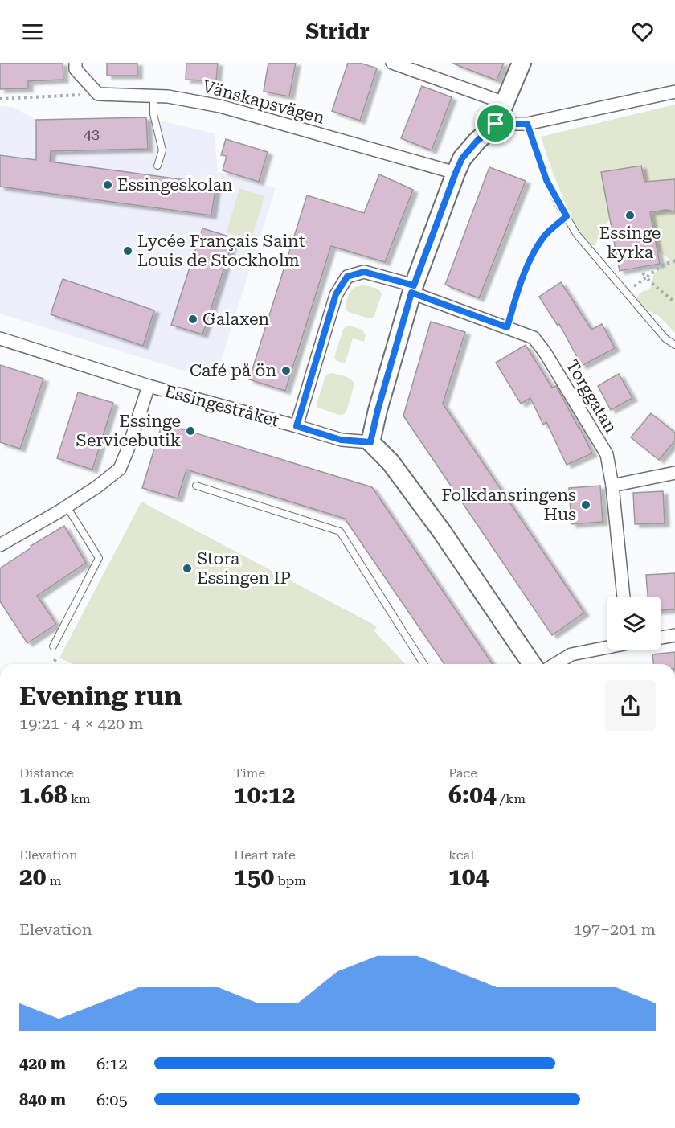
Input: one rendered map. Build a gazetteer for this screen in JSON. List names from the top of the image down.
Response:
{
  "streets": {
    "street": ["Vänskapsvägen", "Torggatan", "Essingestråket"]
  },
  "crossings": [
    ["Torggatan", "Essingestråket"]
  ],
  "places": [
    "Essingeskolan",
    "Essinge kyrka",
    "Lycée Français Saint Louis de Stockholm",
    "Galaxen",
    "Café på ön",
    "Essinge Servicebutik",
    "Folkdansringens Hus",
    "Stora Essingen IP"
  ],
  "house_numbers": ["43"],
  "page": {
    "header": "Stridr",
    "heading": ["Evening run", "19:21 · 4 × 420 m"],
    "stats": [
      ["Distance", "1.68 km"],
      ["Time", "10:12"],
      ["Pace", "6:04 /km"],
      ["Elevation", "20 m"],
      ["Heart rate", "150 bpm"],
      ["kcal", "104"]
    ],
    "chart": ["Elevation", "197–201 m"],
    "list": [
      {
        "name": "420 m",
        "note": "6:12"
      },
      {
        "name": "840 m",
        "note": "6:05"
      }
    ]
  }
}
